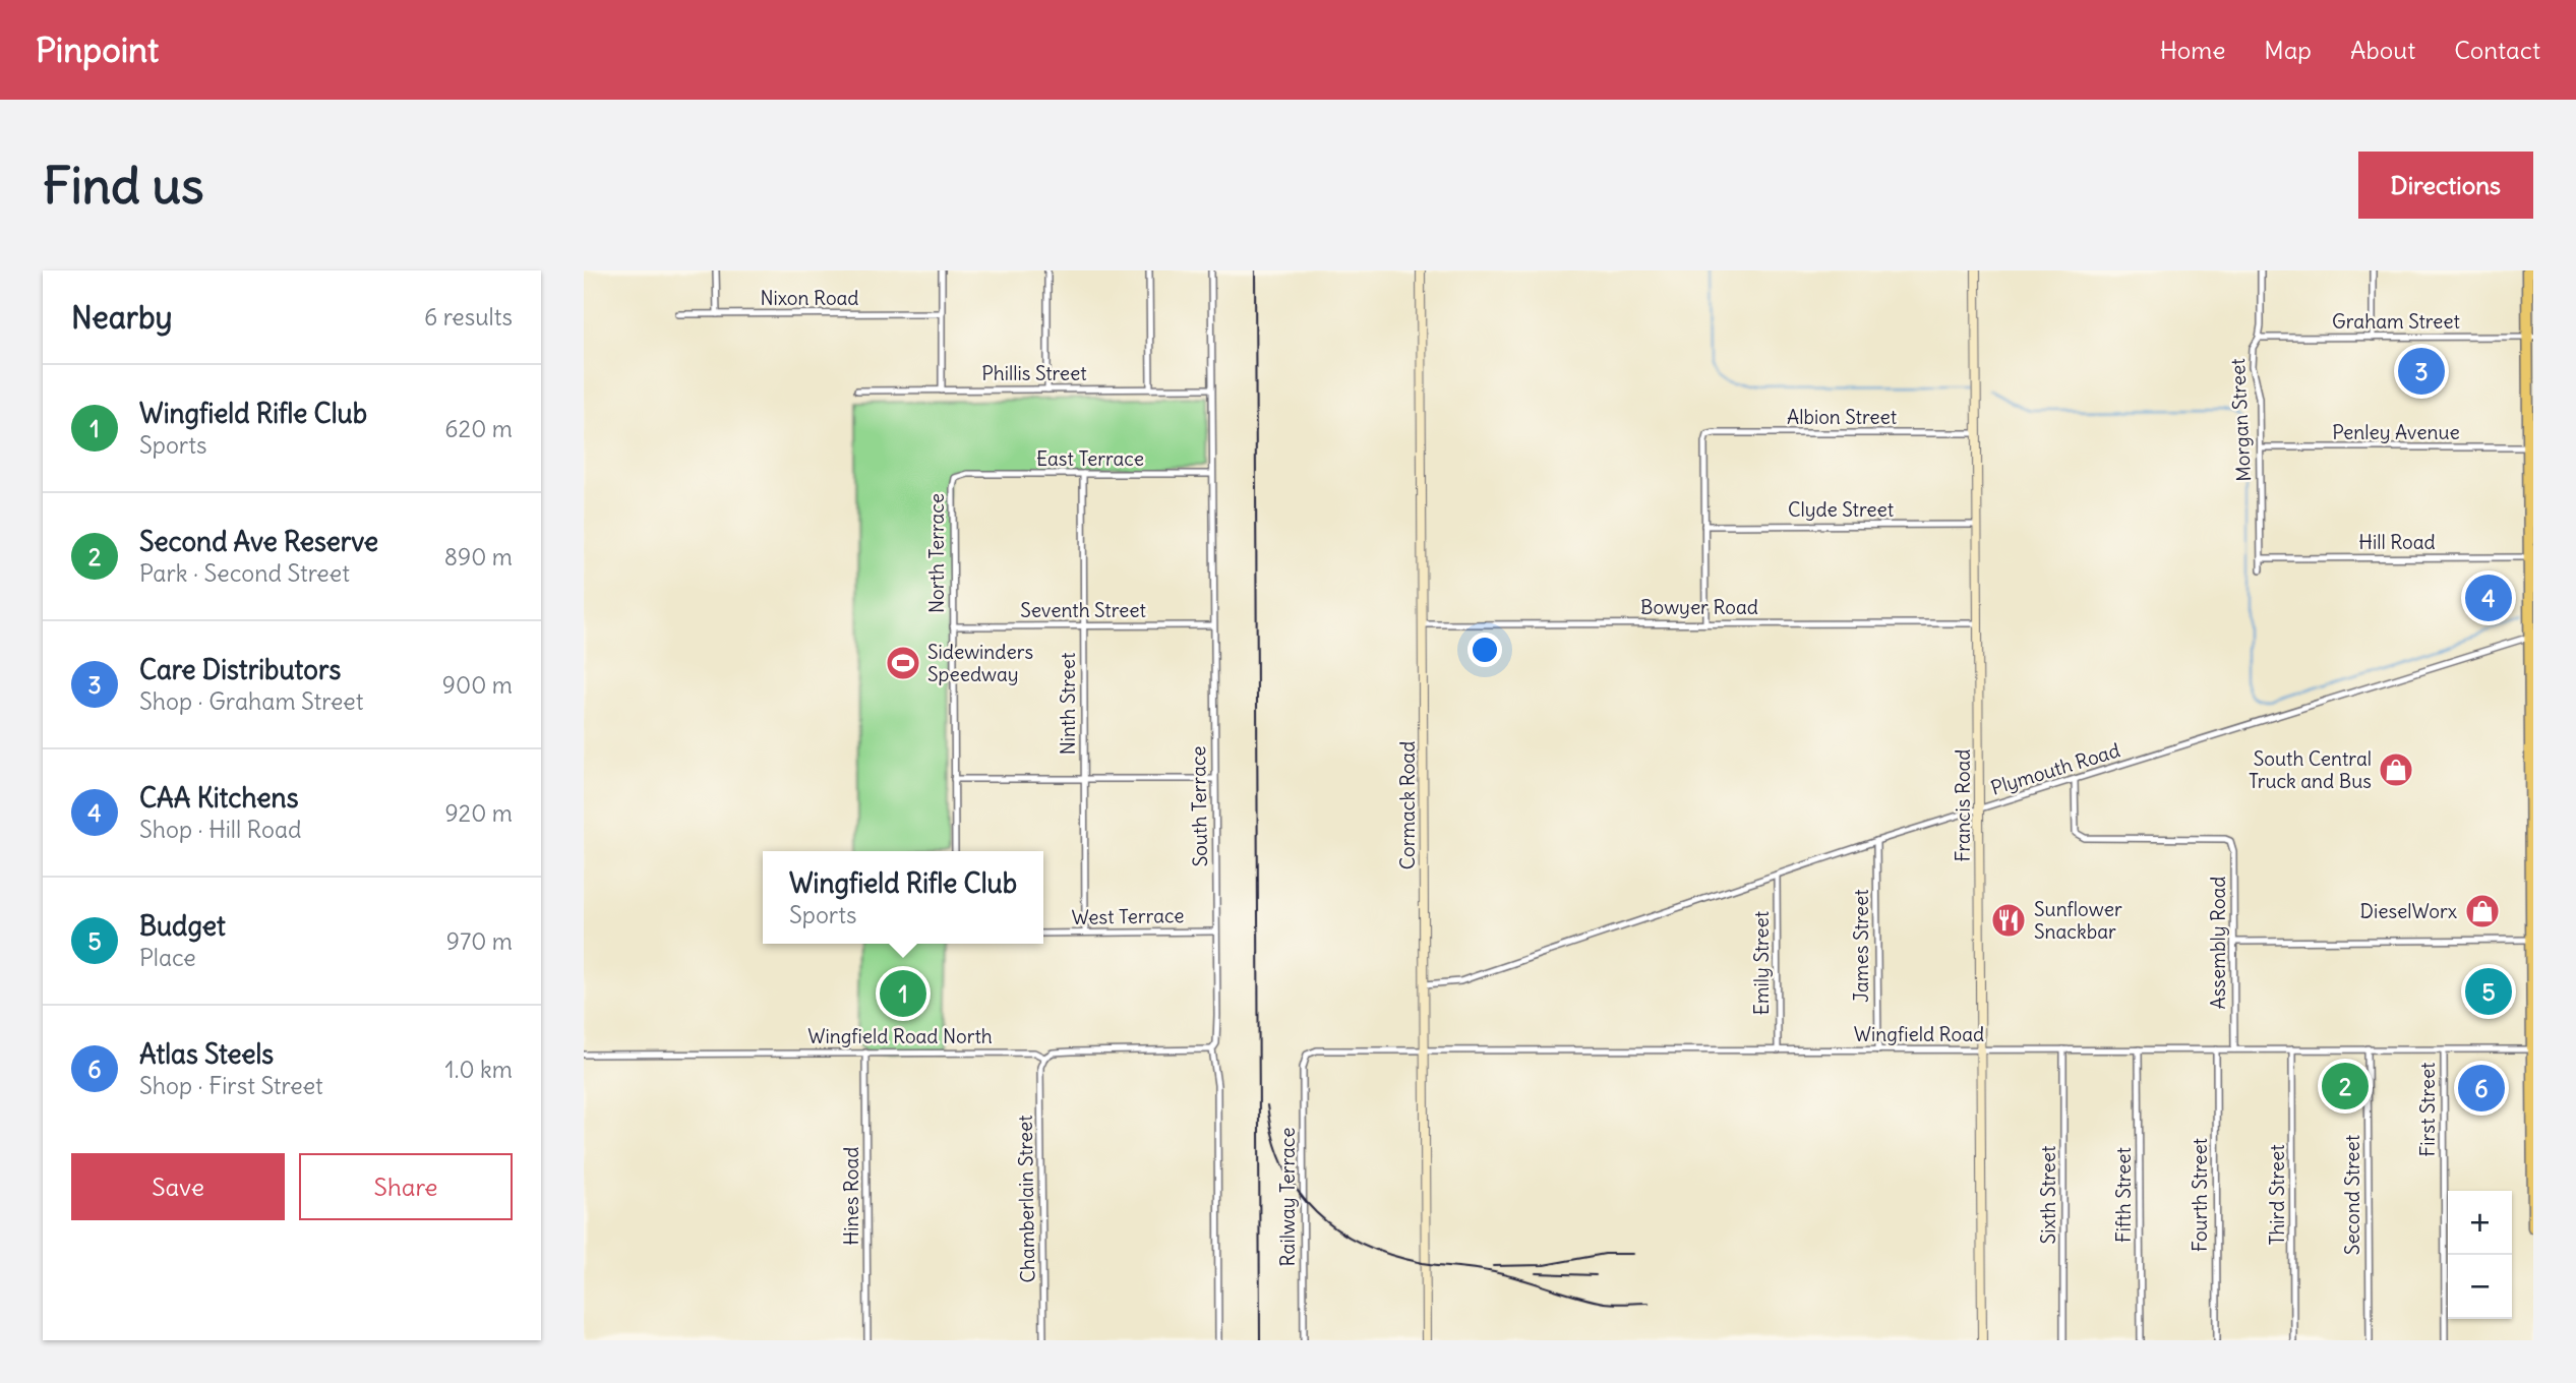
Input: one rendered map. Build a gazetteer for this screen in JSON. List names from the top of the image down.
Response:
{
  "streets": {
    "street": [
      "Nixon Road",
      "Graham Street",
      "Phillis Street",
      "Albion Street",
      "Morgan Street",
      "Penley Avenue",
      "East Terrace",
      "Clyde Street",
      "Hill Road",
      "North Terrace",
      "Bowyer Road",
      "Seventh Street",
      "Ninth Street",
      "Plymouth Road",
      "Cormack Road",
      "Francis Road",
      "South Terrace",
      "West Terrace",
      "Assembly Road",
      "James Street",
      "Emily Street",
      "Wingfield Road",
      "Wingfield Road North",
      "First Street",
      "Sixth Street",
      "Fifth Street",
      "Fourth Street",
      "Third Street",
      "Second Street",
      "Hines Road",
      "Railway Terrace",
      "Chamberlain Street"
    ]
  },
  "crossings": [
    ["Graham Street", "Morgan Street"],
    ["Phillis Street", "South Terrace"],
    ["Albion Street", "Clyde Street"],
    ["Albion Street", "Francis Road"],
    ["Morgan Street", "Penley Avenue"],
    ["Morgan Street", "Hill Road"],
    ["East Terrace", "North Terrace"],
    ["East Terrace", "Ninth Street"],
    ["East Terrace", "South Terrace"],
    ["Clyde Street", "Francis Road"],
    ["North Terrace", "Seventh Street"],
    ["Bowyer Road", "Cormack Road"],
    ["Bowyer Road", "Francis Road"],
    ["Seventh Street", "Ninth Street"],
    ["Seventh Street", "South Terrace"],
    ["Ninth Street", "West Terrace"],
    ["Plymouth Road", "Cormack Road"],
    ["Plymouth Road", "Francis Road"],
    ["Plymouth Road", "Assembly Road"],
    ["Plymouth Road", "James Street"],
    ["Plymouth Road", "Emily Street"],
    ["Cormack Road", "Wingfield Road"],
    ["Francis Road", "Wingfield Road"],
    ["South Terrace", "West Terrace"],
    ["South Terrace", "Wingfield Road North"],
    ["Assembly Road", "Wingfield Road"],
    ["James Street", "Wingfield Road"],
    ["Emily Street", "Wingfield Road"],
    ["Wingfield Road", "First Street"],
    ["Wingfield Road", "Sixth Street"],
    ["Wingfield Road", "Fifth Street"],
    ["Wingfield Road", "Fourth Street"],
    ["Wingfield Road", "Third Street"],
    ["Wingfield Road", "Second Street"],
    ["Wingfield Road", "Railway Terrace"],
    ["Wingfield Road North", "Hines Road"],
    ["Wingfield Road North", "Chamberlain Street"]
  ],
  "places": {
    "sports": ["Sidewinders Speedway"],
    "shop": ["South Central Truck and Bus", "DieselWorx"],
    "restaurant": ["Sunflower Snackbar"]
  },
  "page": {
    "header": "Pinpoint",
    "nav": [
      "Home",
      "Map",
      "About",
      "Contact"
    ],
    "buttons": [
      "Directions",
      ["Save", "Share"]
    ],
    "title": "Find us",
    "heading": ["Nearby", "6 results"],
    "pins": [
      "3",
      "4",
      "5",
      "1",
      "2",
      "6"
    ],
    "list": [
      {
        "mark": "1",
        "name": "Wingfield Rifle Club",
        "note": "Sports",
        "value": "620 m"
      },
      {
        "mark": "2",
        "name": "Second Ave Reserve",
        "note": "Park · Second Street",
        "value": "890 m"
      },
      {
        "mark": "3",
        "name": "Care Distributors",
        "note": "Shop · Graham Street",
        "value": "900 m"
      },
      {
        "mark": "4",
        "name": "CAA Kitchens",
        "note": "Shop · Hill Road",
        "value": "920 m"
      },
      {
        "mark": "5",
        "name": "Budget",
        "note": "Place",
        "value": "970 m"
      },
      {
        "mark": "6",
        "name": "Atlas Steels",
        "note": "Shop · First Street",
        "value": "1.0 km"
      }
    ],
    "popup": ["Wingfield Rifle Club", "Sports"],
    "map_buttons": ["+", "−"]
  }
}
